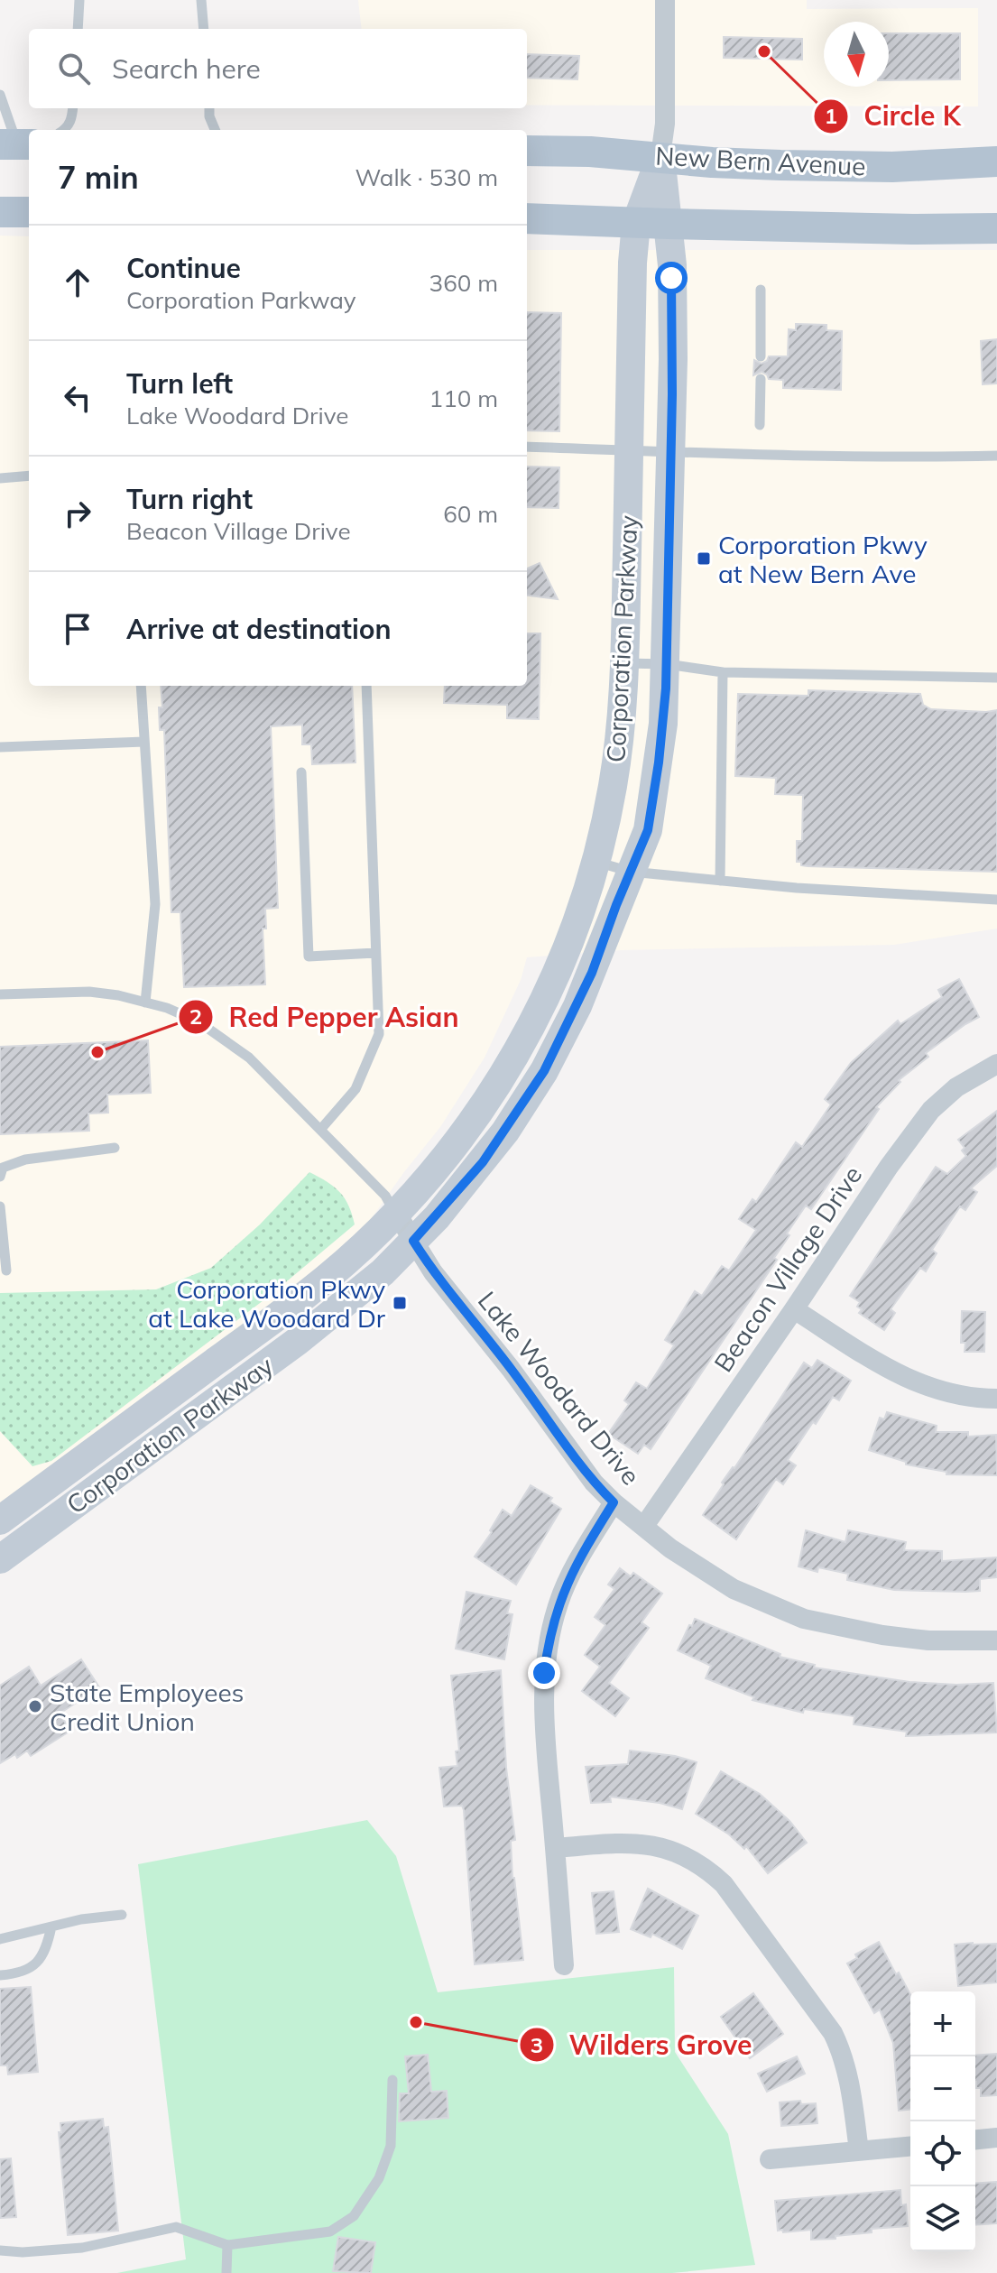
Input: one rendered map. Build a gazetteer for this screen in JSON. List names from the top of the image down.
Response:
{
  "streets": {
    "main road": ["New Bern Avenue", "Corporation Parkway"],
    "street": ["Beacon Village Drive", "Lake Woodard Drive"]
  },
  "crossings": [
    ["New Bern Avenue", "Corporation Parkway"],
    ["Corporation Parkway", "Lake Woodard Drive"],
    ["Beacon Village Drive", "Lake Woodard Drive"]
  ],
  "places": {
    "other": [
      "Circle K",
      "Red Pepper Asian",
      "State Employees Credit Union",
      "Wilders Grove"
    ],
    "transit": ["Corporation Pkwy at New Bern Ave", "Corporation Pkwy at Lake Woodard Dr"]
  },
  "north": "bottom",
  "page": {
    "search": "Search here",
    "heading": ["7 min", "Walk · 530 m"],
    "list": [
      ["Continue", "Corporation Parkway", "360 m"],
      ["Turn left", "Lake Woodard Drive", "110 m"],
      ["Turn right", "Beacon Village Drive", "60 m"],
      "Arrive at destination"
    ],
    "map_buttons": ["+", "−"]
  }
}
